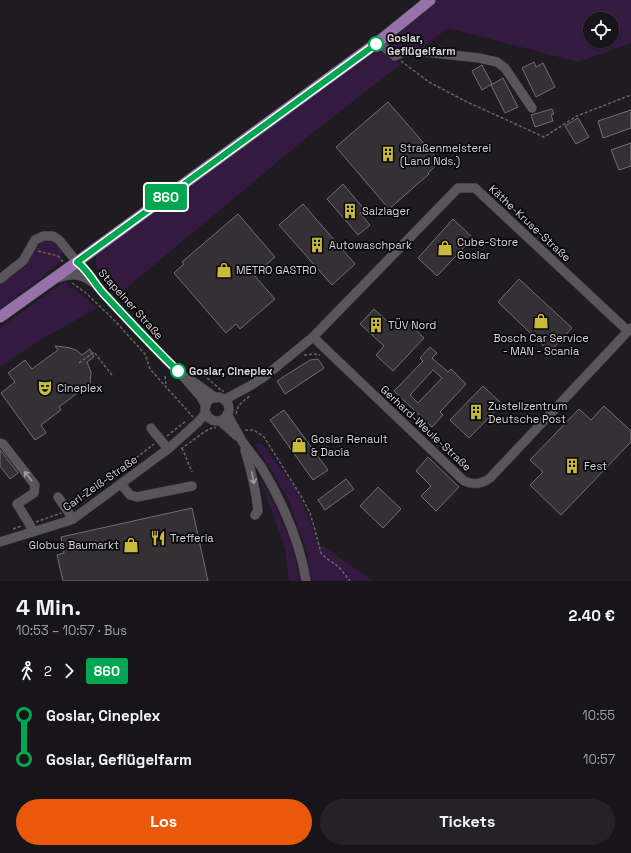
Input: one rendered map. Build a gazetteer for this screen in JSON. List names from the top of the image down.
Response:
{
  "streets": {
    "street": [
      "Käthe-Kruse-Straße",
      "Stapelner Straße",
      "Gerhard-Weule-Straße",
      "Carl-Zeiß-Straße"
    ]
  },
  "crossings": [
    ["Käthe-Kruse-Straße", "Gerhard-Weule-Straße"],
    ["Stapelner Straße", "Carl-Zeiß-Straße"]
  ],
  "places": {
    "other": ["Goslar, Geflügelfarm", "Goslar, Cineplex"],
    "building": [
      "Straßenmeisterei (Land Nds.)",
      "Salzlager",
      "Autowaschpark",
      "TÜV Nord",
      "Zustellzentrum Deutsche Post",
      "Fest"
    ],
    "shop": [
      "Cube-Store Goslar",
      "METRO GASTRO",
      "Bosch Car Service - MAN - Scania",
      "Goslar Renault & Dacia",
      "Globus Baumarkt"
    ],
    "theatre": ["Cineplex"],
    "restaurant": ["Trefferia"]
  },
  "lines": ["bus line 860"],
  "page": {
    "on_map": "860",
    "heading": ["4 Min.", "10:53 – 10:57 · Bus", "2.40 €"],
    "legs": ["2", "860"],
    "list": [
      {
        "name": "Goslar, Cineplex",
        "value": "10:55"
      },
      {
        "name": "Goslar, Geflügelfarm",
        "value": "10:57"
      }
    ],
    "buttons": ["Los", "Tickets"]
  }
}
